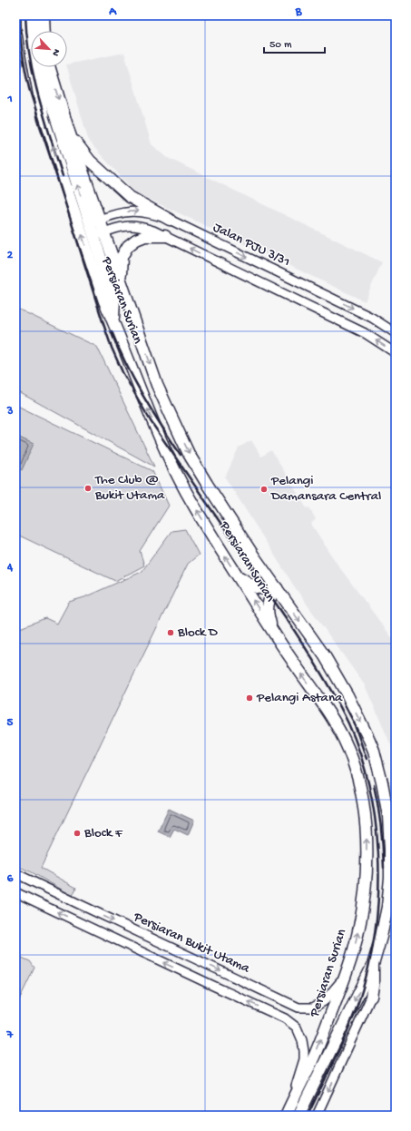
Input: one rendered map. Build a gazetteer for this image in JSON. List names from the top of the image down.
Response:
{
  "streets": {
    "main road": ["Persiaran Surian"],
    "street": ["Jalan PJU 3/31", "Persiaran Bukit Utama"]
  },
  "crossings": [
    ["Persiaran Surian", "Persiaran Bukit Utama"]
  ],
  "one_way": ["Persiaran Bukit Utama"],
  "places": [
    "The Club @ Bukit Utama",
    "Pelangi Damansara Central",
    "Block D",
    "Pelangi Astana",
    "Block F"
  ],
  "scale_bar": "50 m",
  "north": "bottom right",
  "grid": {
    "columns": ["A", "B"],
    "rows": [
      "1",
      "2",
      "3",
      "4",
      "5",
      "6",
      "7"
    ]
  }
}
